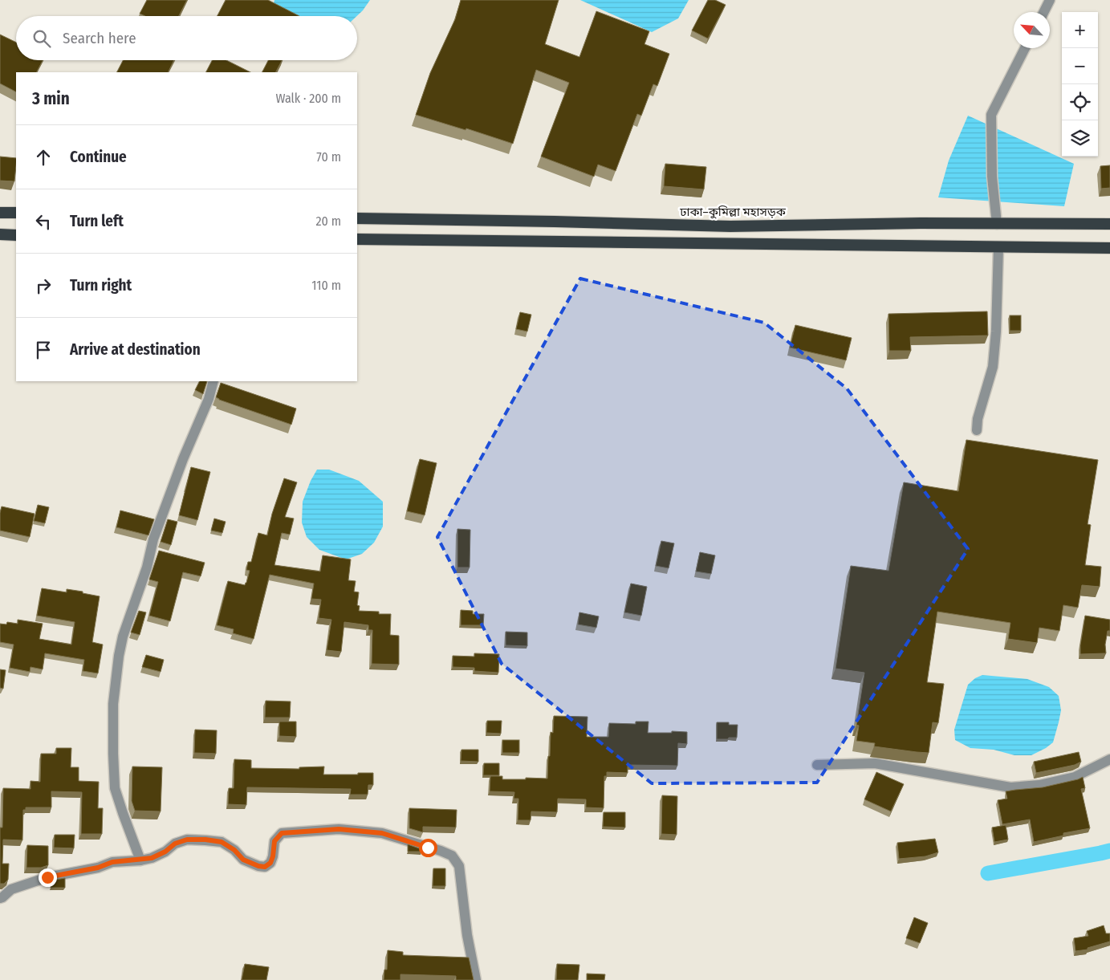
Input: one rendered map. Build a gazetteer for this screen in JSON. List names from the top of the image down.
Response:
{
  "streets": {
    "highway": ["ঢাকা–কুমিল্লা মহাসড়ক"]
  },
  "north": "top left",
  "page": {
    "map_buttons": ["+", "−"],
    "search": "Search here",
    "heading": ["3 min", "Walk · 200 m"],
    "list": [
      ["Continue", "70 m"],
      ["Turn left", "20 m"],
      ["Turn right", "110 m"],
      "Arrive at destination"
    ]
  }
}
